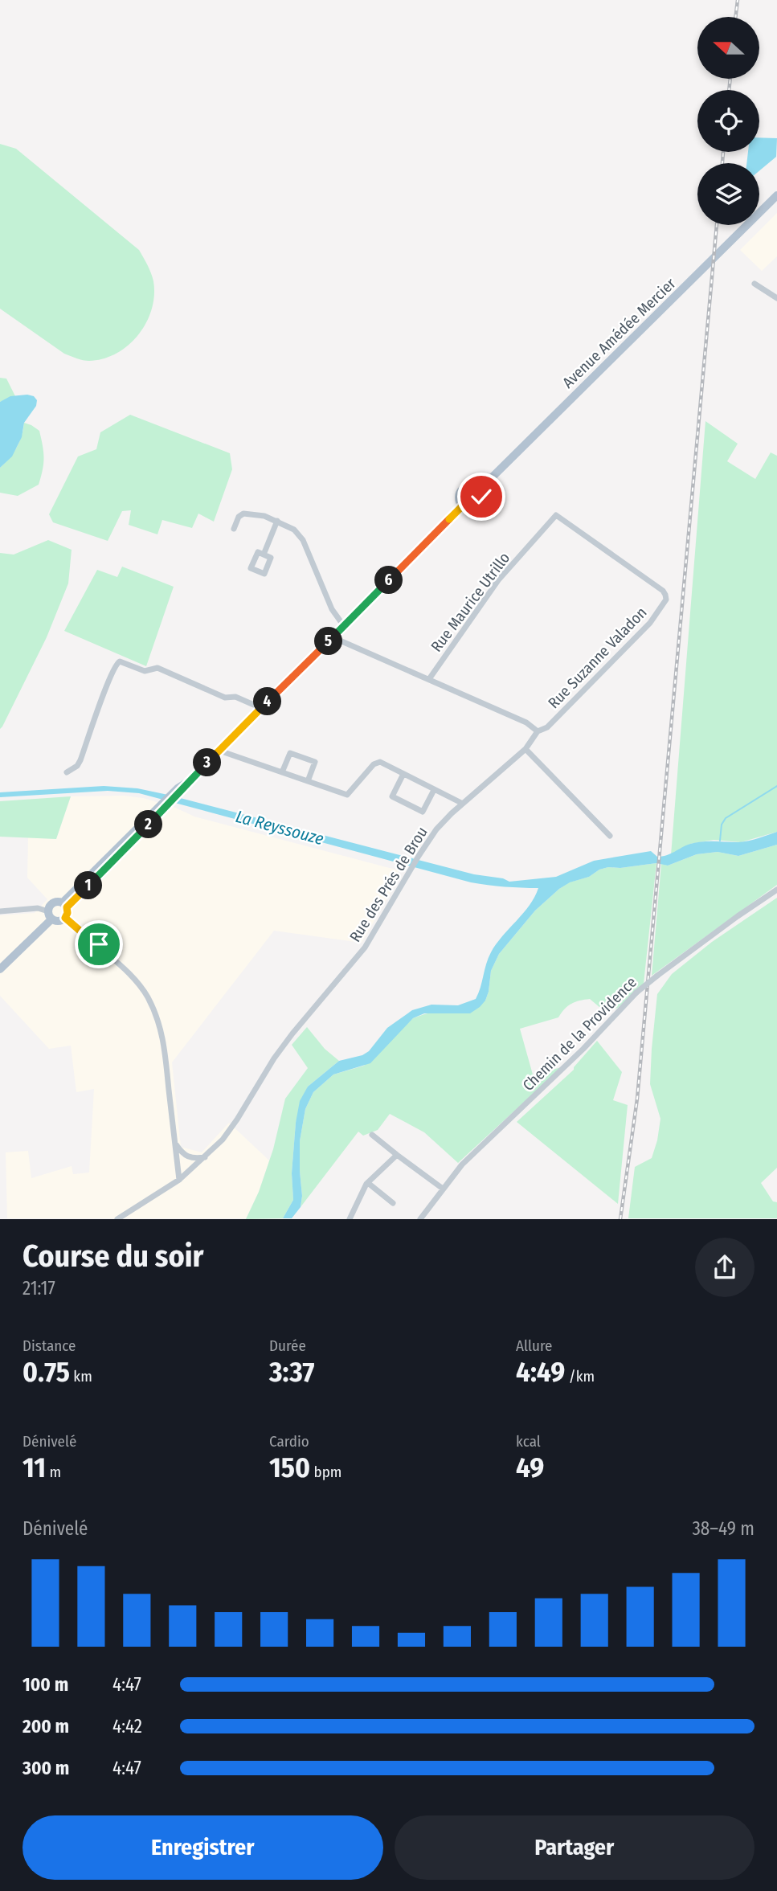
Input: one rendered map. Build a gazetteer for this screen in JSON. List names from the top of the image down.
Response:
{
  "streets": {
    "main road": ["Avenue Amédée Mercier"],
    "street": [
      "Rue Maurice Utrillo",
      "Rue Suzanne Valadon",
      "Rue des Prés de Brou",
      "Chemin de la Providence"
    ]
  },
  "crossings": [
    ["Rue Maurice Utrillo", "Rue Suzanne Valadon"],
    ["Rue Suzanne Valadon", "Rue des Prés de Brou"]
  ],
  "water": ["La Reyssouze"],
  "north": "left",
  "page": {
    "pins": [
      "6",
      "5",
      "4",
      "3",
      "2",
      "1"
    ],
    "heading": ["Course du soir", "21:17"],
    "stats": [
      ["Distance", "0.75 km"],
      ["Durée", "3:37"],
      ["Allure", "4:49 /km"],
      ["Dénivelé", "11 m"],
      ["Cardio", "150 bpm"],
      ["kcal", "49"]
    ],
    "chart": ["Dénivelé", "38–49 m"],
    "list": [
      {
        "name": "100 m",
        "note": "4:47"
      },
      {
        "name": "200 m",
        "note": "4:42"
      },
      {
        "name": "300 m",
        "note": "4:47"
      }
    ],
    "buttons": ["Enregistrer", "Partager"]
  }
}
